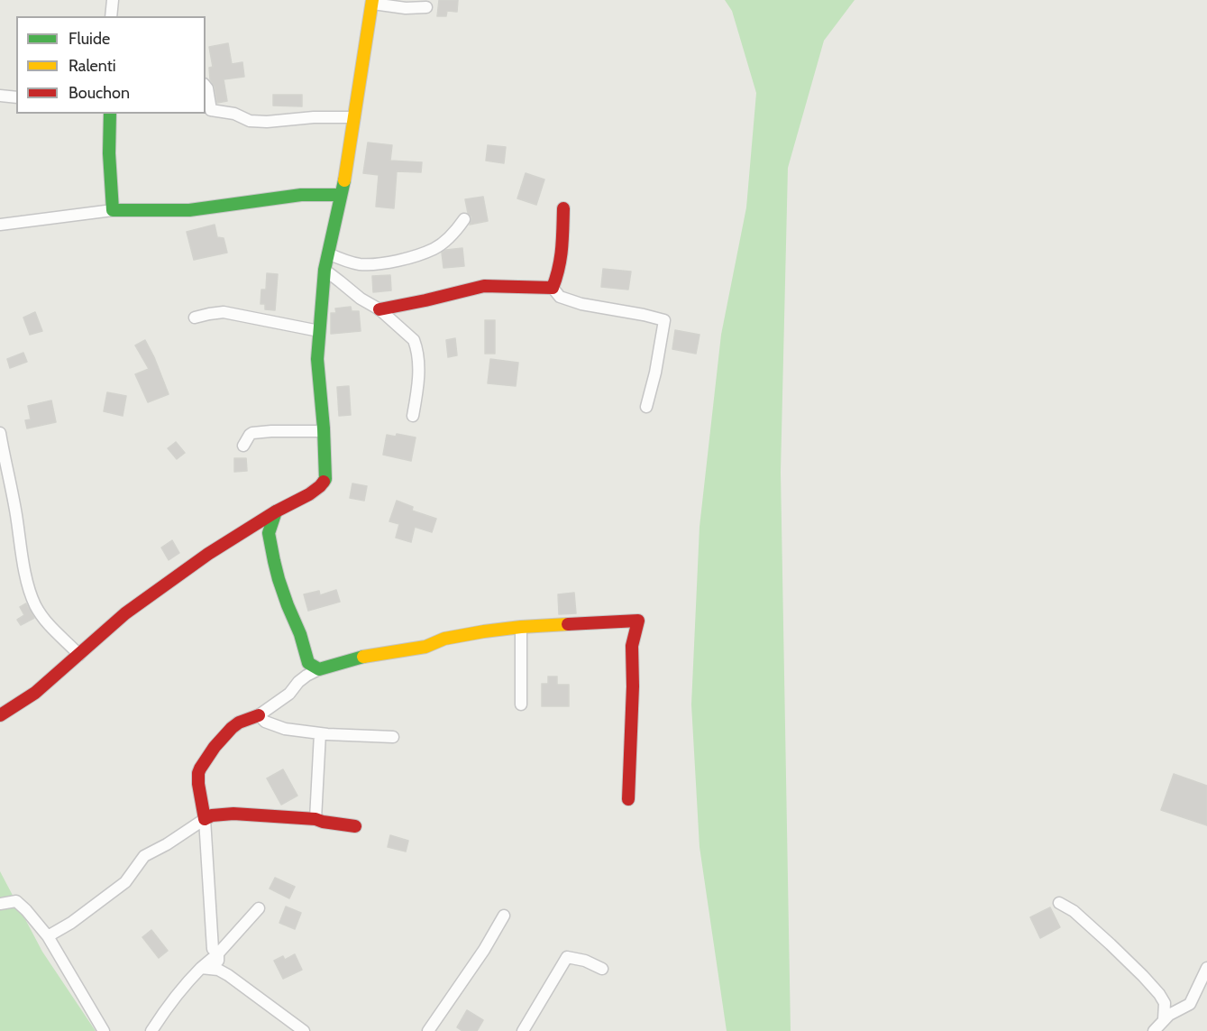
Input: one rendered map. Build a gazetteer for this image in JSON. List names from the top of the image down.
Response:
{
  "legend": ["Fluide", "Ralenti", "Bouchon"]
}
